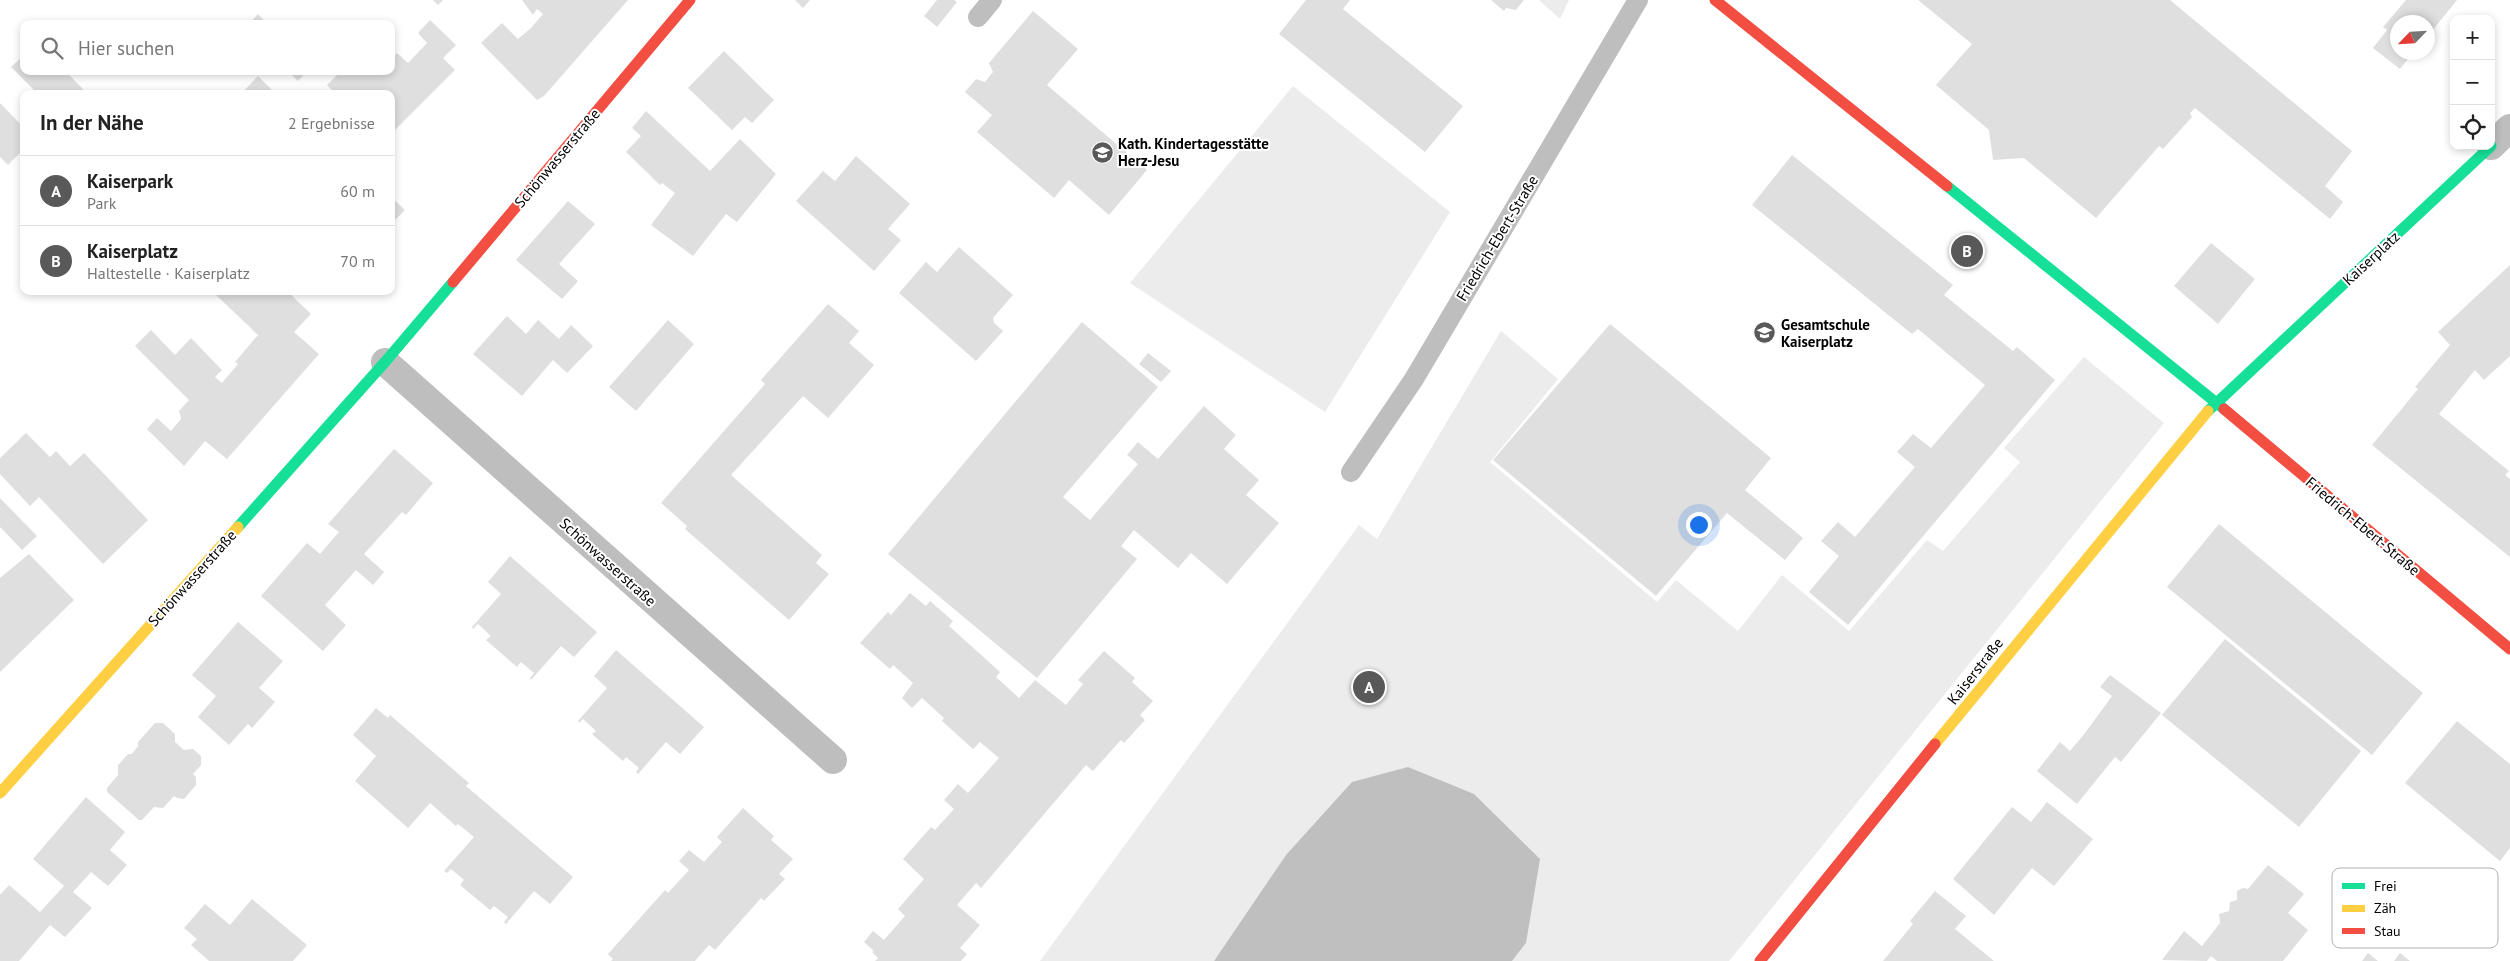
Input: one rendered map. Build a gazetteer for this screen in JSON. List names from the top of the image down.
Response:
{
  "streets": {
    "street": [
      "Schönwasserstraße",
      "Friedrich-Ebert-Straße",
      "Kaiserplatz",
      "Kaiserstraße"
    ]
  },
  "crossings": [
    ["Friedrich-Ebert-Straße", "Kaiserplatz"],
    ["Friedrich-Ebert-Straße", "Kaiserstraße"],
    ["Kaiserplatz", "Kaiserstraße"]
  ],
  "places": {
    "school or university": ["Kath. Kindertagesstätte Herz-Jesu", "Gesamtschule Kaiserplatz"]
  },
  "legend": ["Frei", "Zäh", "Stau"],
  "north": "bottom left",
  "page": {
    "map_buttons": ["+", "−"],
    "search": "Hier suchen",
    "heading": ["In der Nähe", "2 Ergebnisse"],
    "list": [
      {
        "mark": "A",
        "name": "Kaiserpark",
        "note": "Park",
        "value": "60 m"
      },
      {
        "mark": "B",
        "name": "Kaiserplatz",
        "note": "Haltestelle · Kaiserplatz",
        "value": "70 m"
      }
    ],
    "pins": ["B", "A"]
  }
}
